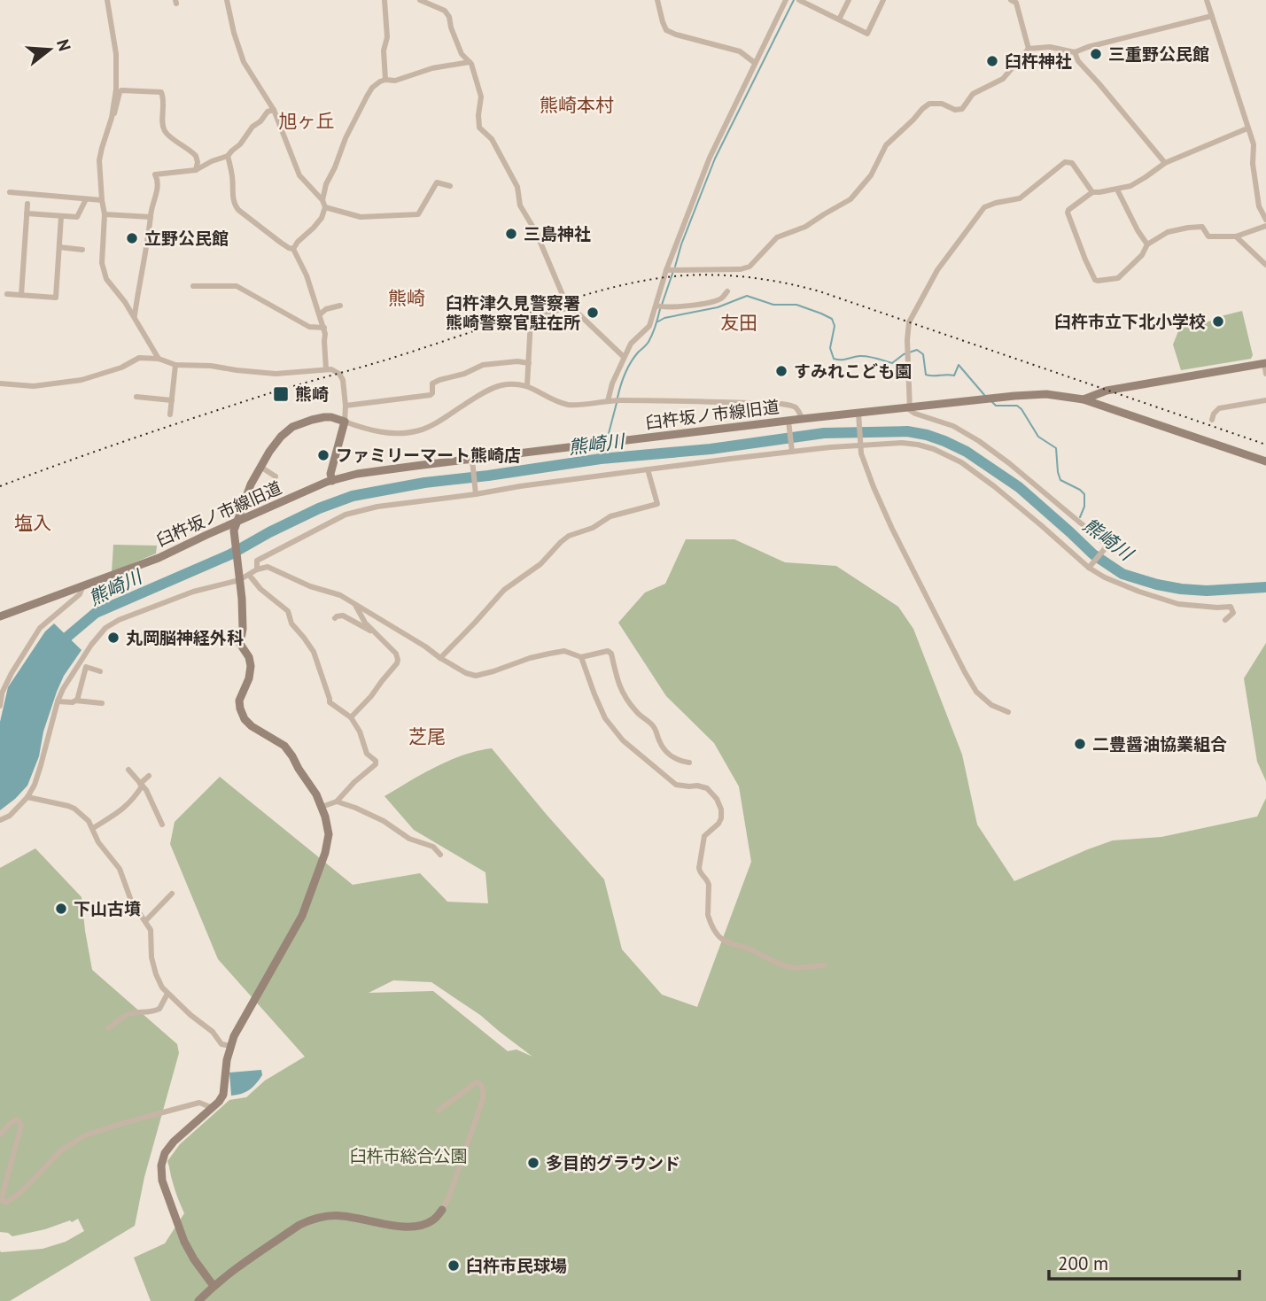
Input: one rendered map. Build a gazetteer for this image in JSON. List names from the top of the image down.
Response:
{
  "streets": {
    "street": ["臼杵坂ノ市線旧道"]
  },
  "districts": [
    "熊崎本村",
    "旭ヶ丘",
    "熊崎",
    "友田",
    "塩入",
    "芝尾"
  ],
  "water": ["熊崎川"],
  "parks": ["臼杵市総合公園"],
  "places": {
    "other": [
      "三重野公民館",
      "臼杵神社",
      "三島神社",
      "立野公民館",
      "臼杵津久見警察署 熊崎警察官駐在所",
      "臼杵市立下北小学校",
      "すみれこども園",
      "ファミリーマート熊崎店",
      "丸岡脳神経外科",
      "二豊醤油協業組合",
      "下山古墳",
      "多目的グラウンド",
      "臼杵市民球場"
    ],
    "transit": ["熊崎"]
  },
  "scale_bar": "200 m",
  "north": "right"
}
